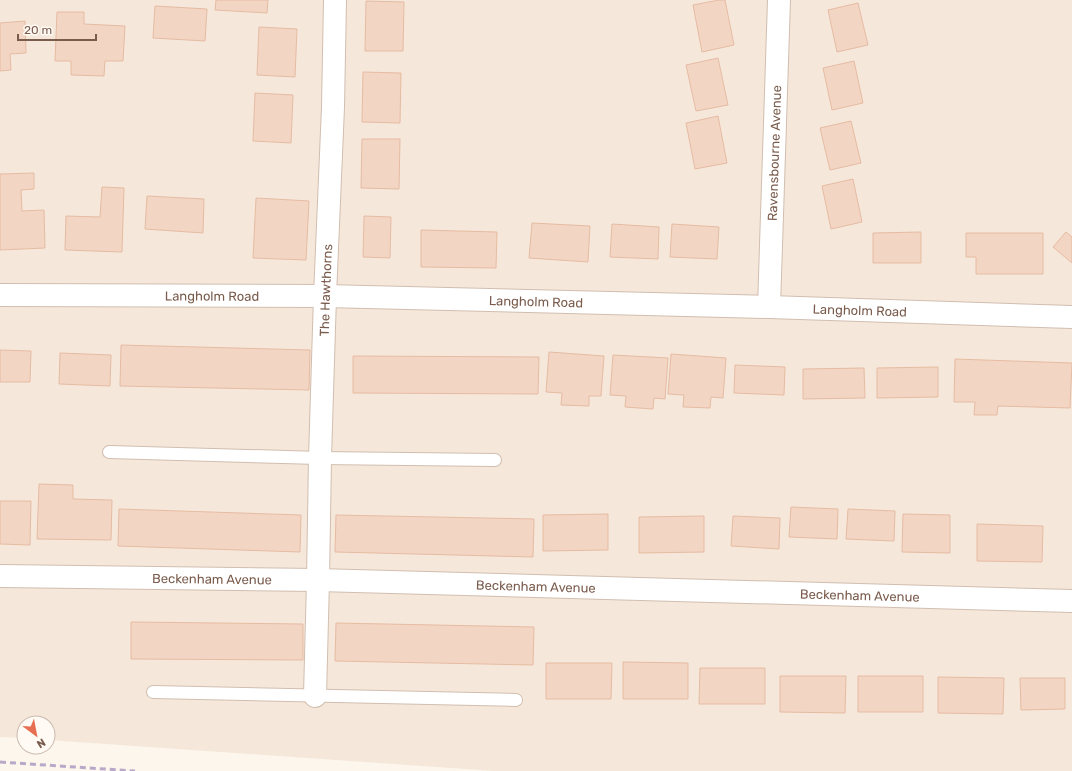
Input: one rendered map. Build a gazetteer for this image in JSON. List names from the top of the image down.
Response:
{
  "streets": {
    "street": [
      "Ravensbourne Avenue",
      "The Hawthorns",
      "Langholm Road",
      "Beckenham Avenue"
    ]
  },
  "crossings": [
    ["Ravensbourne Avenue", "Langholm Road"],
    ["The Hawthorns", "Langholm Road"],
    ["The Hawthorns", "Beckenham Avenue"]
  ],
  "scale_bar": "20 m",
  "north": "bottom right"
}
